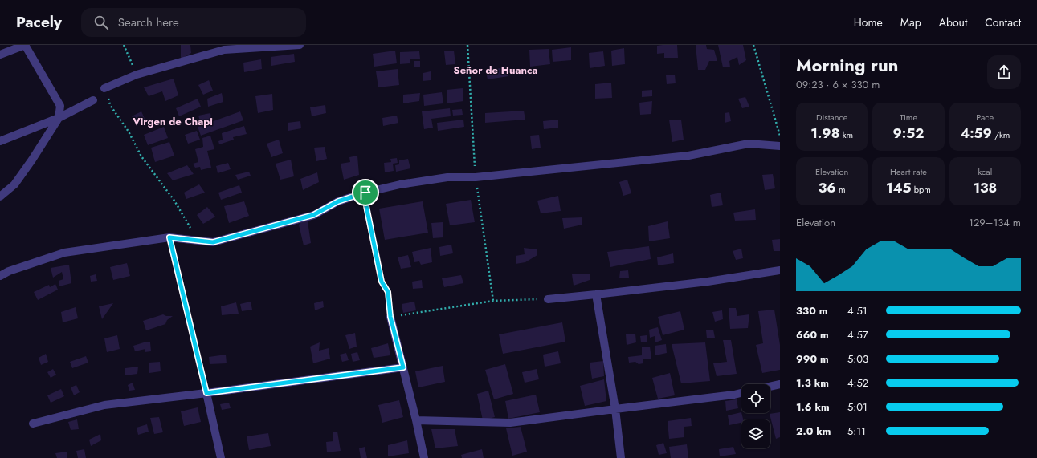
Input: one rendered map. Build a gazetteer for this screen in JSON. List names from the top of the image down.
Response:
{
  "districts": ["Señor de Huanca", "Virgen de Chapi"],
  "page": {
    "header": "Pacely",
    "search": "Search here",
    "nav": [
      "Home",
      "Map",
      "About",
      "Contact"
    ],
    "heading": ["Morning run", "09:23 · 6 × 330 m"],
    "stats": [
      ["Distance", "1.98 km"],
      ["Time", "9:52"],
      ["Pace", "4:59 /km"],
      ["Elevation", "36 m"],
      ["Heart rate", "145 bpm"],
      ["kcal", "138"]
    ],
    "chart": ["Elevation", "129–134 m"],
    "list": [
      {
        "name": "330 m",
        "note": "4:51"
      },
      {
        "name": "660 m",
        "note": "4:57"
      },
      {
        "name": "990 m",
        "note": "5:03"
      },
      {
        "name": "1.3 km",
        "note": "4:52"
      },
      {
        "name": "1.6 km",
        "note": "5:01"
      },
      {
        "name": "2.0 km",
        "note": "5:11"
      }
    ]
  }
}
